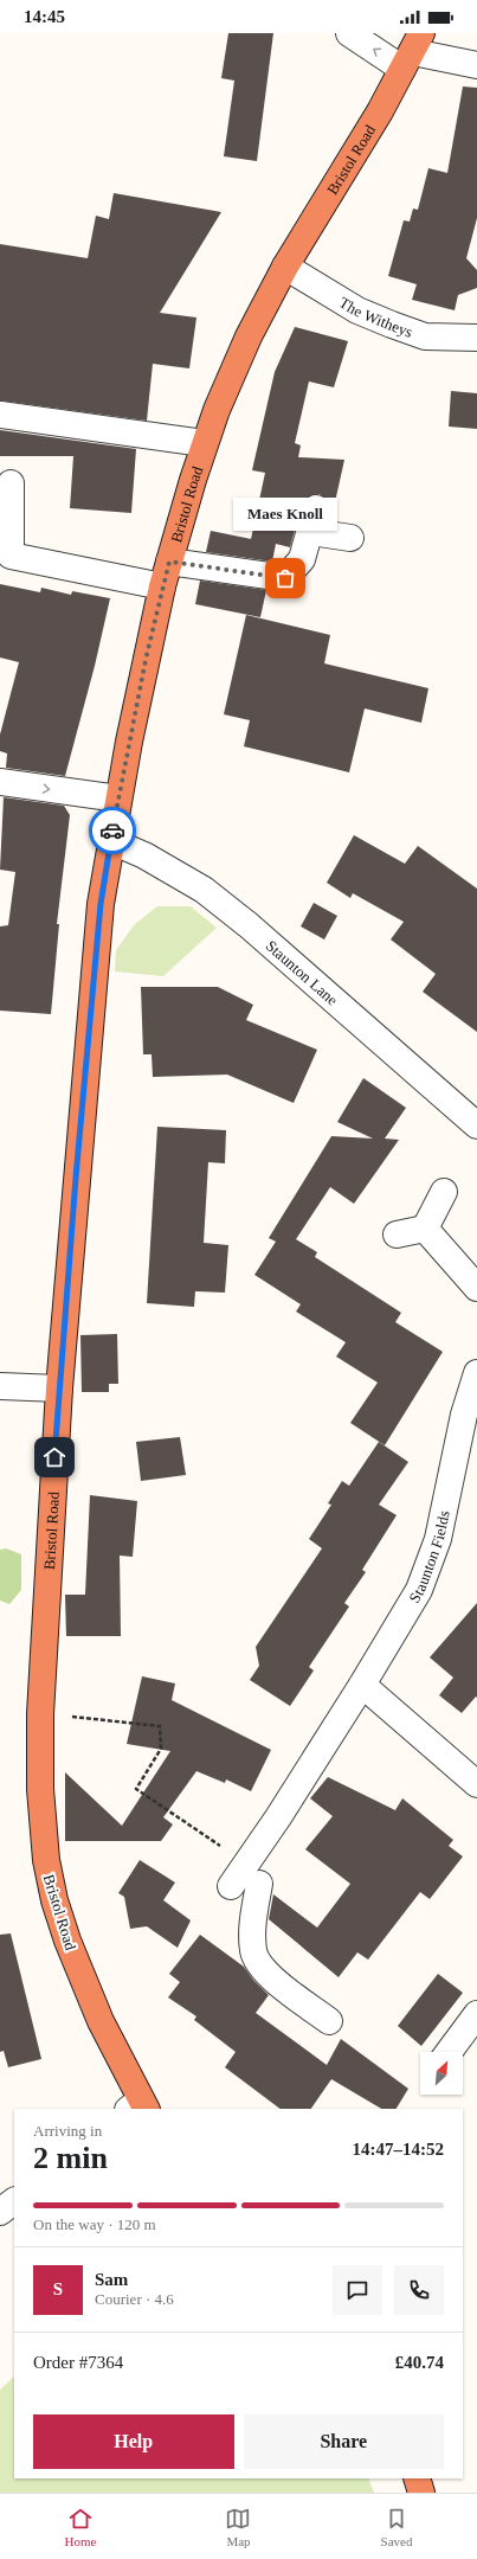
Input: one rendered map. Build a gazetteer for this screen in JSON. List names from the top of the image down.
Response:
{
  "streets": {
    "highway": ["Bristol Road"],
    "street": ["The Witheys", "Staunton Lane", "Staunton Fields"]
  },
  "crossings": [
    ["Bristol Road", "The Witheys"],
    ["Bristol Road", "Staunton Lane"]
  ],
  "places": ["Maes Knoll"],
  "north": "top right",
  "page": {
    "status": "14:45",
    "bubble": "Maes Knoll",
    "heading": ["2 min", "Arriving in", "14:47–14:52"],
    "panel": [
      "Sam",
      "Courier · 4.6",
      "Order #7364",
      "£40.74"
    ],
    "bar": "On the way · 120 m",
    "round": "S",
    "buttons": ["Help", "Share"],
    "tabs": ["Home", "Map", "Saved"]
  }
}
